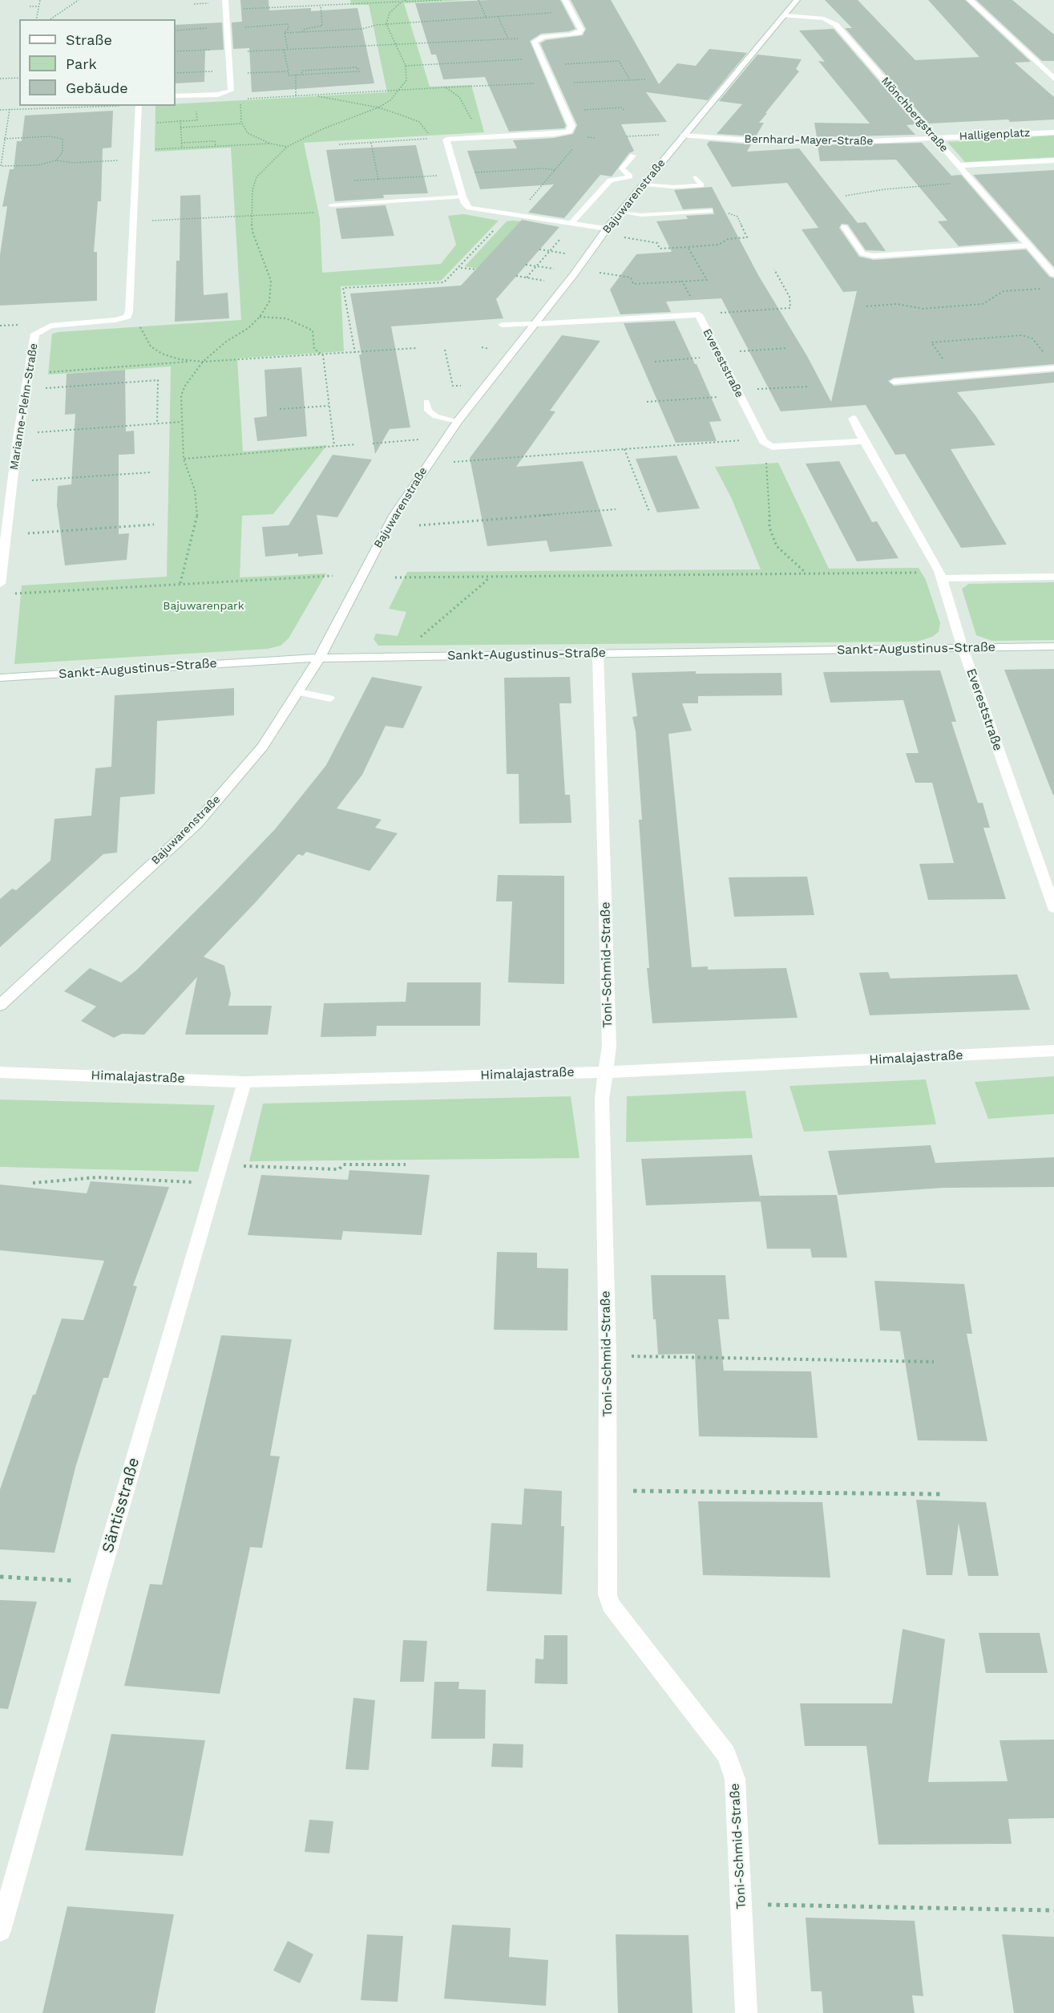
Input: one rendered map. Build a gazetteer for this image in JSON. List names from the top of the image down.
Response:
{
  "streets": {
    "street": [
      "Mönchbergstraße",
      "Halligenplatz",
      "Bernhard-Mayer-Straße",
      "Bajuwarenstraße",
      "Evereststraße",
      "Marianne-Plehn-Straße",
      "Sankt-Augustinus-Straße",
      "Toni-Schmid-Straße",
      "Himalajastraße",
      "Säntisstraße"
    ]
  },
  "crossings": [
    ["Mönchbergstraße", "Halligenplatz"],
    ["Mönchbergstraße", "Bernhard-Mayer-Straße"],
    ["Mönchbergstraße", "Bajuwarenstraße"],
    ["Halligenplatz", "Bernhard-Mayer-Straße"],
    ["Bernhard-Mayer-Straße", "Bajuwarenstraße"],
    ["Bajuwarenstraße", "Evereststraße"],
    ["Bajuwarenstraße", "Sankt-Augustinus-Straße"],
    ["Evereststraße", "Sankt-Augustinus-Straße"],
    ["Sankt-Augustinus-Straße", "Toni-Schmid-Straße"],
    ["Toni-Schmid-Straße", "Himalajastraße"],
    ["Himalajastraße", "Säntisstraße"]
  ],
  "parks": ["Bajuwarenpark"],
  "legend": ["Straße", "Park", "Gebäude"]
}
